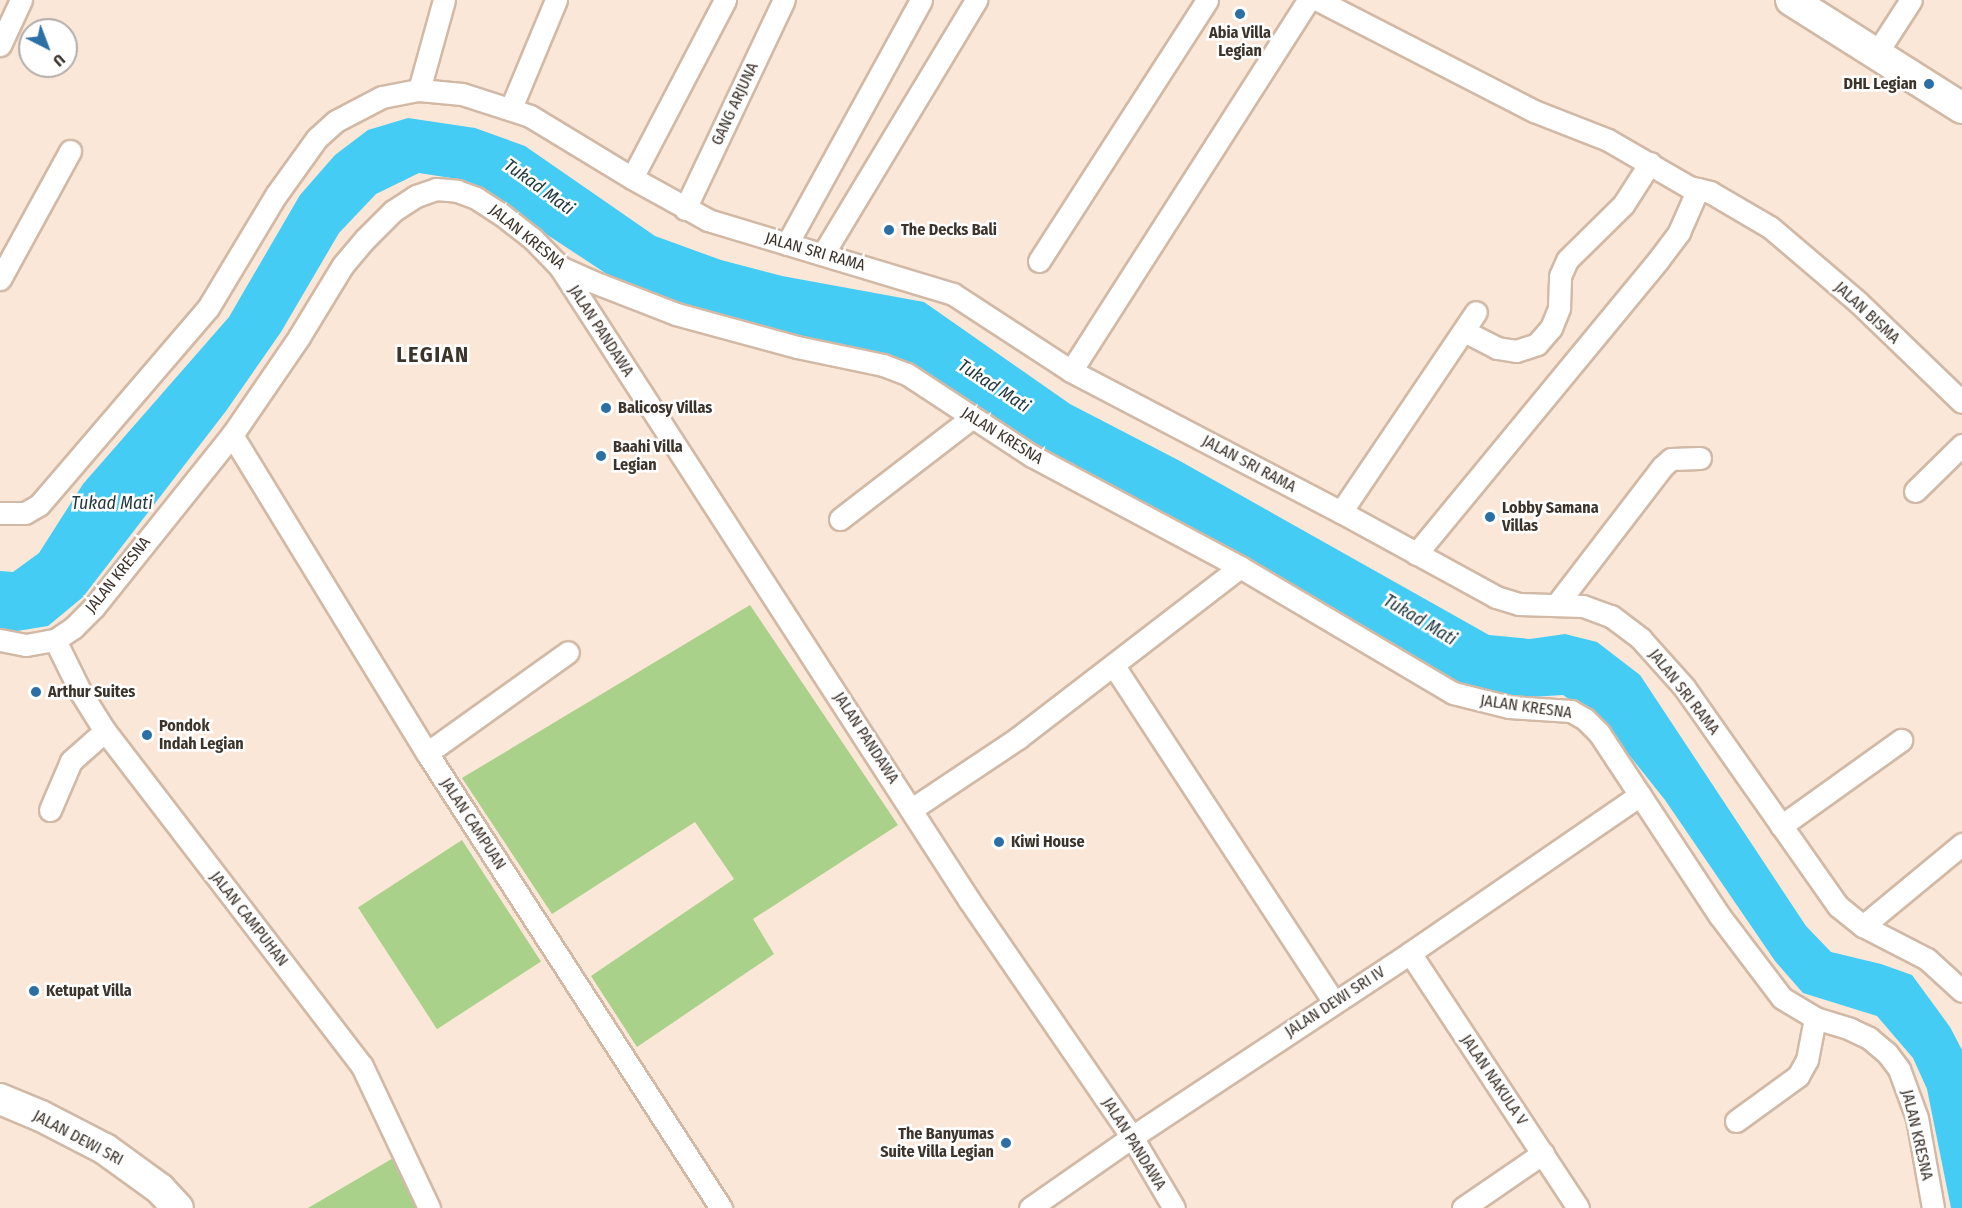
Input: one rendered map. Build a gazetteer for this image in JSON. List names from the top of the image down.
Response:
{
  "streets": {
    "street": [
      "GANG ARJUNA",
      "JALAN KRESNA",
      "JALAN SRI RAMA",
      "JALAN BISMA",
      "JALAN PANDAWA",
      "JALAN CAMPUAN",
      "JALAN CAMPUHAN",
      "JALAN DEWI SRI IV",
      "JALAN NAKULA V",
      "JALAN DEWI SRI"
    ]
  },
  "crossings": [
    ["GANG ARJUNA", "JALAN SRI RAMA"],
    ["JALAN KRESNA", "JALAN PANDAWA"],
    ["JALAN KRESNA", "JALAN CAMPUAN"],
    ["JALAN KRESNA", "JALAN CAMPUHAN"],
    ["JALAN KRESNA", "JALAN DEWI SRI IV"],
    ["JALAN PANDAWA", "JALAN DEWI SRI IV"],
    ["JALAN DEWI SRI IV", "JALAN NAKULA V"]
  ],
  "districts": ["LEGIAN"],
  "water": ["Tukad Mati"],
  "places": [
    "Abia Villa Legian",
    "DHL Legian",
    "The Decks Bali",
    "Balicosy Villas",
    "Baahi Villa Legian",
    "Lobby Samana Villas",
    "Arthur Suites",
    "Pondok Indah Legian",
    "Kiwi House",
    "Ketupat Villa",
    "The Banyumas Suite Villa Legian"
  ],
  "north": "bottom right"
}
